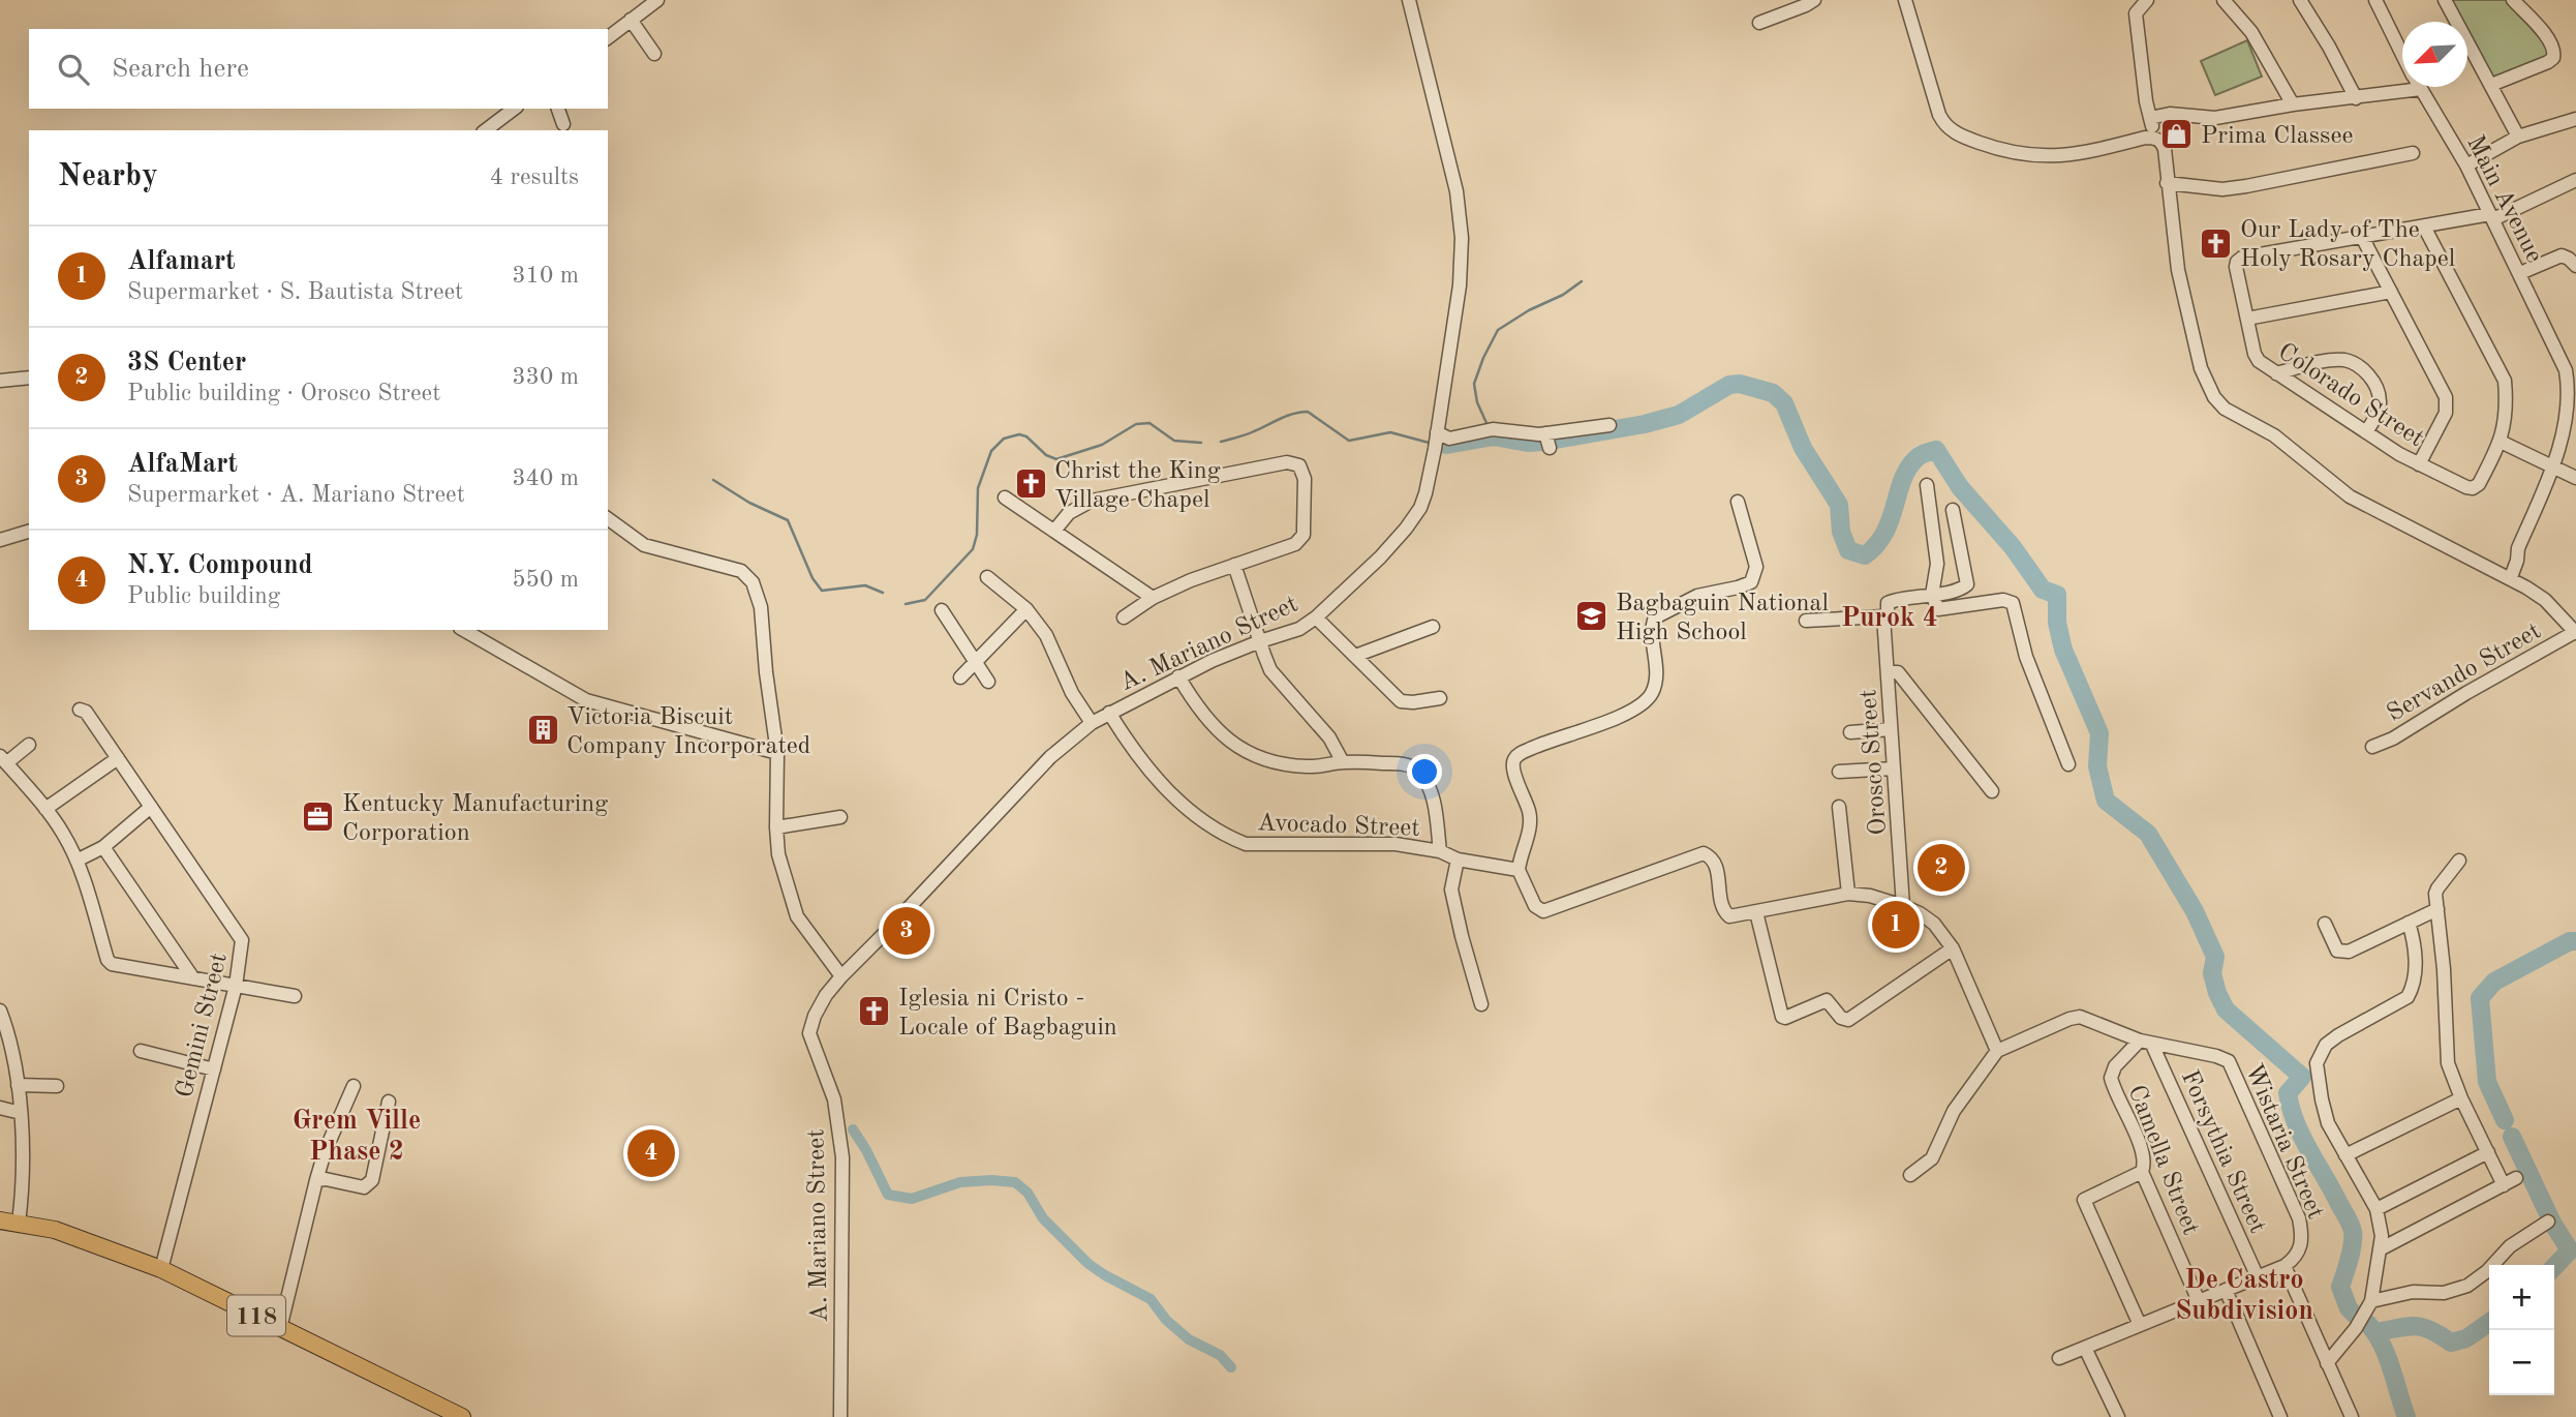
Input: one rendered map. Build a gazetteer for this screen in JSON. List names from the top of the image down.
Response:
{
  "streets": {
    "main road": ["118"],
    "street": [
      "Main Avenue",
      "Colorado Street",
      "A. Mariano Street",
      "Servando Street",
      "Orosco Street",
      "Avocado Street",
      "Gemini Street",
      "Wistaria Street",
      "Forsythia Street",
      "Camella Street"
    ]
  },
  "crossings": [
    ["Main Avenue", "Colorado Street"],
    ["A. Mariano Street", "Avocado Street"],
    ["Gemini Street", "118"],
    ["Wistaria Street", "Forsythia Street"],
    ["Wistaria Street", "Camella Street"],
    ["Forsythia Street", "Camella Street"]
  ],
  "districts": ["Purok 4", "Grem Ville Phase 2", "De Castro Subdivision"],
  "places": {
    "shop": ["Prima Classee"],
    "church": ["Our Lady of The Holy Rosary Chapel", "Christ the King Village Chapel", "Iglesia ni Cristo - Locale of Bagbaguin"],
    "school or university": ["Bagbaguin National High School"],
    "building": ["Victoria Biscuit Company Incorporated"],
    "office": ["Kentucky Manufacturing Corporation"]
  },
  "north": "bottom left",
  "page": {
    "search": "Search here",
    "heading": ["Nearby", "4 results"],
    "list": [
      {
        "mark": "1",
        "name": "Alfamart",
        "note": "Supermarket · S. Bautista Street",
        "value": "310 m"
      },
      {
        "mark": "2",
        "name": "3S Center",
        "note": "Public building · Orosco Street",
        "value": "330 m"
      },
      {
        "mark": "3",
        "name": "AlfaMart",
        "note": "Supermarket · A. Mariano Street",
        "value": "340 m"
      },
      {
        "mark": "4",
        "name": "N.Y. Compound",
        "note": "Public building",
        "value": "550 m"
      }
    ],
    "pins": [
      "2",
      "1",
      "3",
      "4"
    ],
    "map_buttons": ["+", "−"]
  }
}
